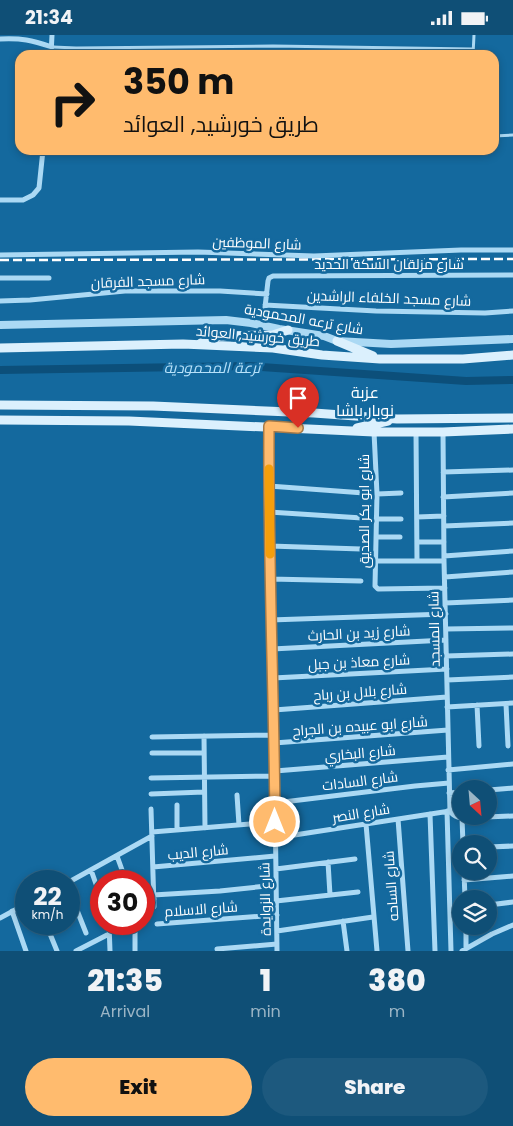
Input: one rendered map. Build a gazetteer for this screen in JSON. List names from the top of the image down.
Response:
{
  "streets": {
    "main road": ["طريق خورشيد, العوائد"],
    "street": [
      "شارع الموظفين",
      "شارع مزلقان السكة الحديد",
      "شارع مسجد الفرقان",
      "شارع مسجد الخلفاء الراشدين",
      "شارع ترعه المحمودية",
      "شارع ابو بكر الصديق",
      "شارع المسجد",
      "شارع زيد بن الحارث",
      "شارع معاذ بن جبل",
      "شارع بلال بن رباح",
      "شارع ابو عبيده بن الجراح",
      "شارع البخاري",
      "شارع السادات",
      "شارع النصر",
      "شارع الديب",
      "شارع الساحه",
      "شارع الزوايدة",
      "شارع الاسلام"
    ]
  },
  "crossings": [
    ["شارع مزلقان السكة الحديد", "شارع مسجد الفرقان"],
    ["شارع ابو بكر الصديق", "شارع المسجد"],
    ["شارع المسجد", "شارع زيد بن الحارث"],
    ["شارع المسجد", "شارع معاذ بن جبل"],
    ["شارع المسجد", "شارع بلال بن رباح"],
    ["شارع المسجد", "شارع ابو عبيده بن الجراح"],
    ["شارع المسجد", "شارع البخاري"],
    ["شارع المسجد", "شارع السادات"],
    ["شارع المسجد", "شارع النصر"],
    ["شارع زيد بن الحارث", "شارع الزوايدة"],
    ["شارع معاذ بن جبل", "شارع الزوايدة"],
    ["شارع بلال بن رباح", "شارع الزوايدة"],
    ["شارع ابو عبيده بن الجراح", "شارع الزوايدة"],
    ["شارع البخاري", "شارع الزوايدة"],
    ["شارع السادات", "شارع الزوايدة"],
    ["شارع النصر", "شارع الساحه"],
    ["شارع النصر", "شارع الزوايدة"],
    ["شارع الديب", "شارع الزوايدة"],
    ["شارع الزوايدة", "شارع الاسلام"]
  ],
  "districts": ["عزبة نوبار باشا"],
  "water": ["ترعة المحمودية"],
  "north": "bottom right",
  "page": {
    "status": "21:34",
    "turn": ["350 m", "طريق خورشيد, العوائد"],
    "speed": "22 km/h",
    "limit": "30",
    "eta": [
      "21:35",
      "Arrival",
      "1",
      "min",
      "380",
      "m"
    ],
    "buttons": ["Exit", "Share"]
  }
}
